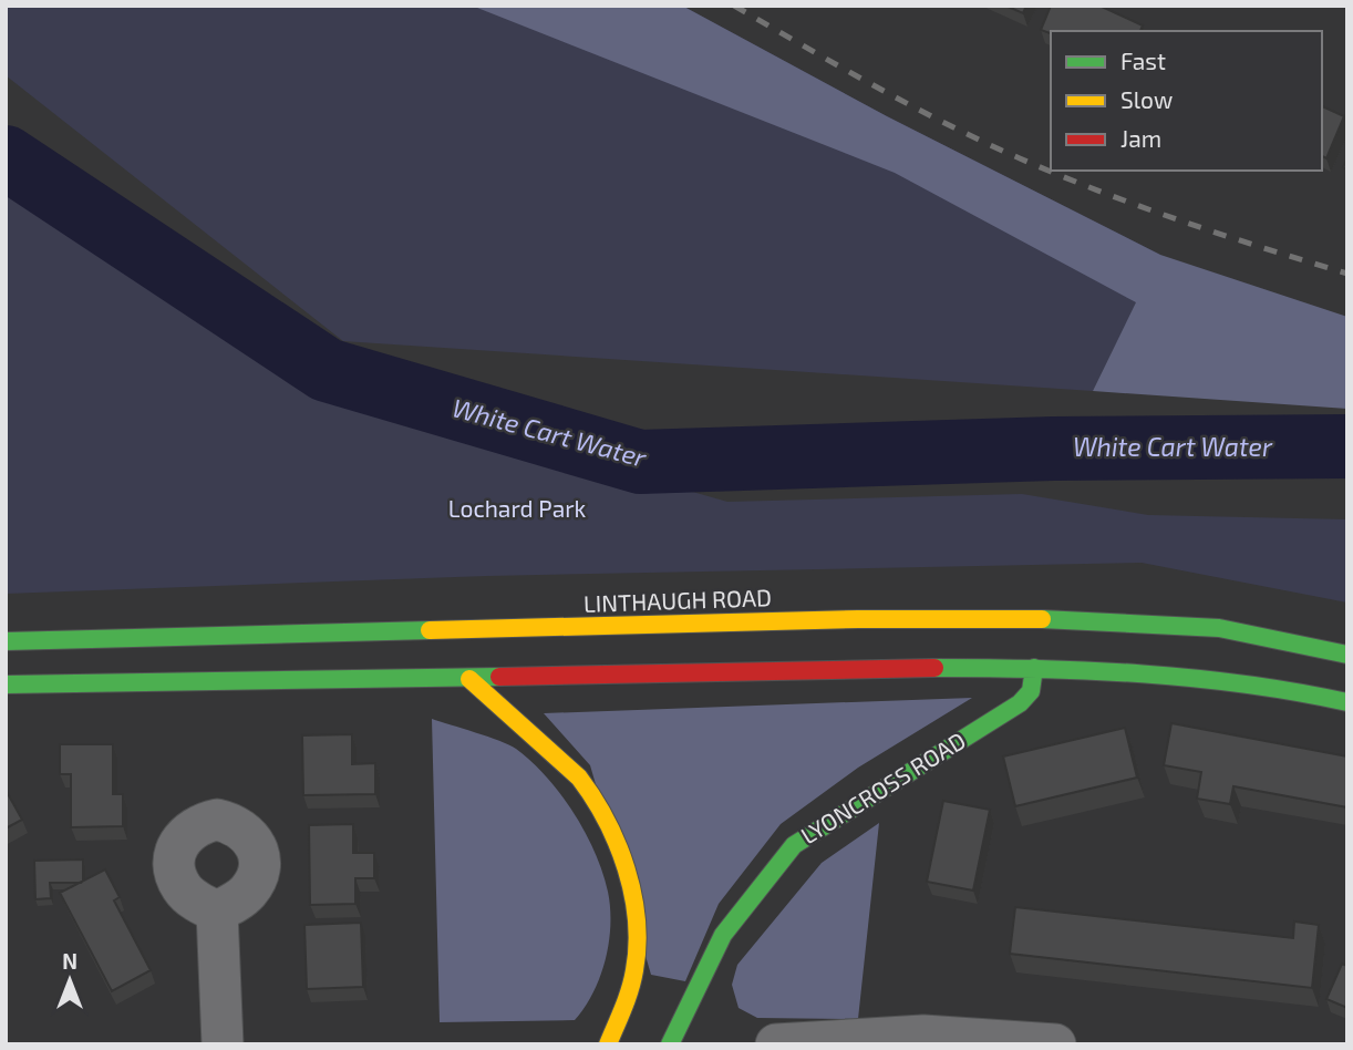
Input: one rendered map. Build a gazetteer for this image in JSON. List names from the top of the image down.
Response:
{
  "streets": {
    "street": ["LINTHAUGH ROAD", "LYONCROSS ROAD"]
  },
  "crossings": [
    ["LINTHAUGH ROAD", "LYONCROSS ROAD"]
  ],
  "water": ["White Cart Water"],
  "parks": ["Lochard Park"],
  "legend": ["Fast", "Slow", "Jam"],
  "north": "top"
}
